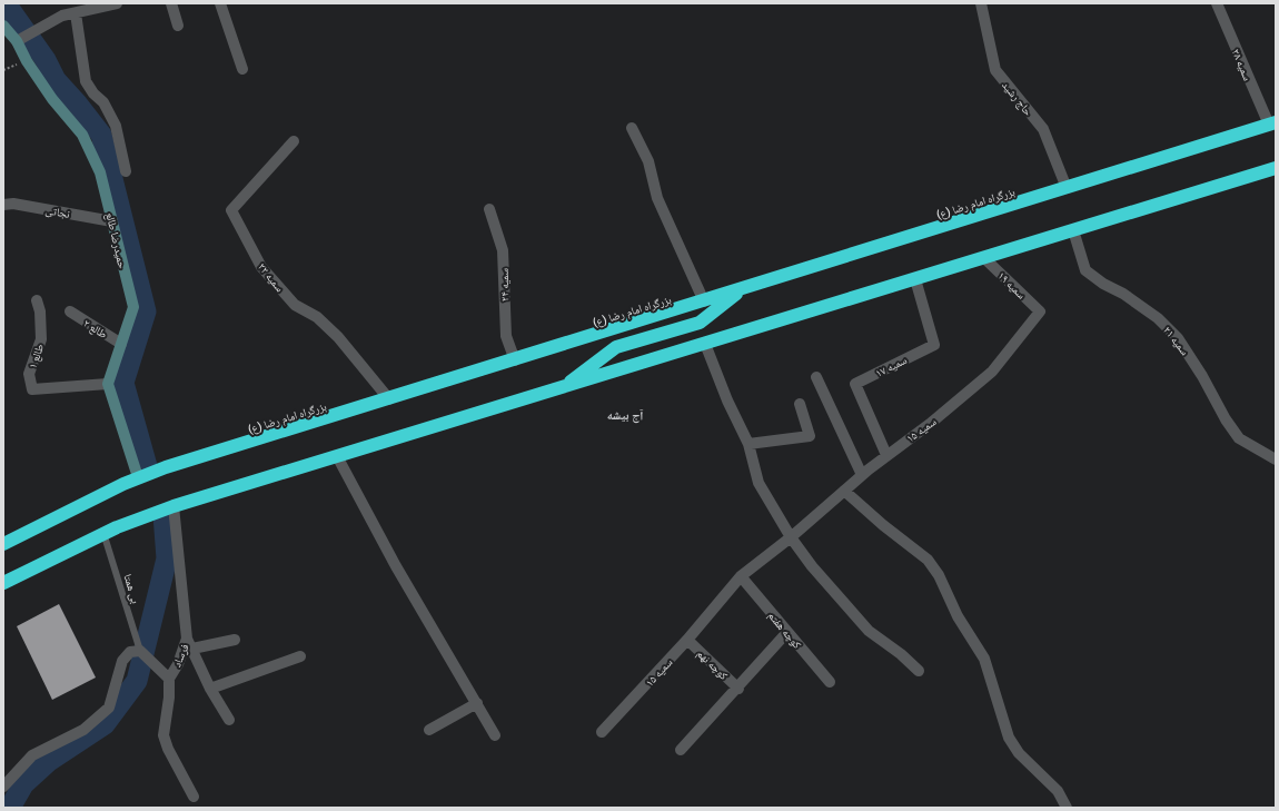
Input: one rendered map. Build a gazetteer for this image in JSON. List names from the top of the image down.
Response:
{
  "streets": {
    "highway": ["بزرگراه امام رضا (ع)"],
    "main road": ["حمیدرضا طالع"],
    "street": [
      "سمیه ۲۸",
      "حاج رشید",
      "نجاتی",
      "سمیه ۲۲",
      "سمیه ۲۴",
      "سمیه ۱۹",
      "طالع ۲",
      "سمیه ۲۱",
      "طالع ۱",
      "سمیه ۱۷",
      "سمیه ۱۵",
      "کوچه هفتم",
      "فرساد",
      "کوچه نهم"
    ],
    "lane": ["بی همتا"]
  },
  "crossings": [
    ["سمیه ۲۸", "بزرگراه امام رضا (ع)"],
    ["حاج رشید", "بزرگراه امام رضا (ع)"],
    ["بزرگراه امام رضا (ع)", "سمیه ۲۲"],
    ["بزرگراه امام رضا (ع)", "سمیه ۲۴"],
    ["نجاتی", "حمیدرضا طالع"],
    ["حمیدرضا طالع", "طالع ۲"],
    ["حمیدرضا طالع", "طالع ۱"],
    ["سمیه ۱۹", "سمیه ۱۵"],
    ["سمیه ۱۷", "سمیه ۱۵"],
    ["سمیه ۱۵", "کوچه هفتم"],
    ["سمیه ۱۵", "کوچه نهم"]
  ],
  "districts": ["آج بیشه"]
}
